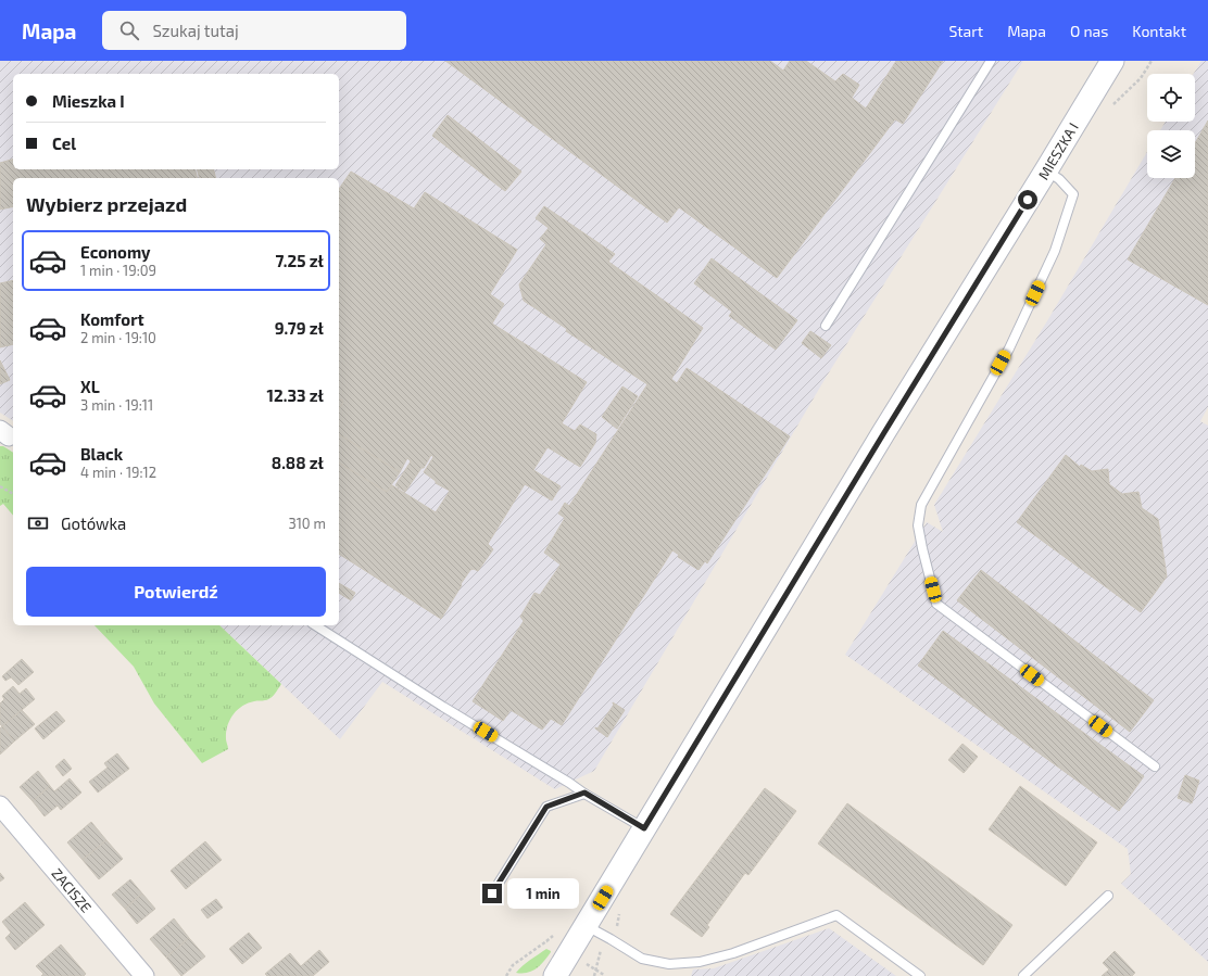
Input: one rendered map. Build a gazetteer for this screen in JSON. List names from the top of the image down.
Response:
{
  "streets": {
    "street": ["MIESZKA I", "ZACISZE"]
  },
  "page": {
    "header": "Mapa",
    "search": "Szukaj tutaj",
    "nav": [
      "Start",
      "Mapa",
      "O nas",
      "Kontakt"
    ],
    "banner": ["Mieszka I", "Cel"],
    "heading": "Wybierz przejazd",
    "list": [
      {
        "name": "Economy",
        "note": "1 min · 19:09",
        "value": "7.25 zł"
      },
      {
        "name": "Komfort",
        "note": "2 min · 19:10",
        "value": "9.79 zł"
      },
      {
        "name": "XL",
        "note": "3 min · 19:11",
        "value": "12.33 zł"
      },
      {
        "name": "Black",
        "note": "4 min · 19:12",
        "value": "8.88 zł"
      }
    ],
    "pay": ["Gotówka", "310 m"],
    "buttons": "Potwierdź",
    "bubble": "1 min"
  }
}
